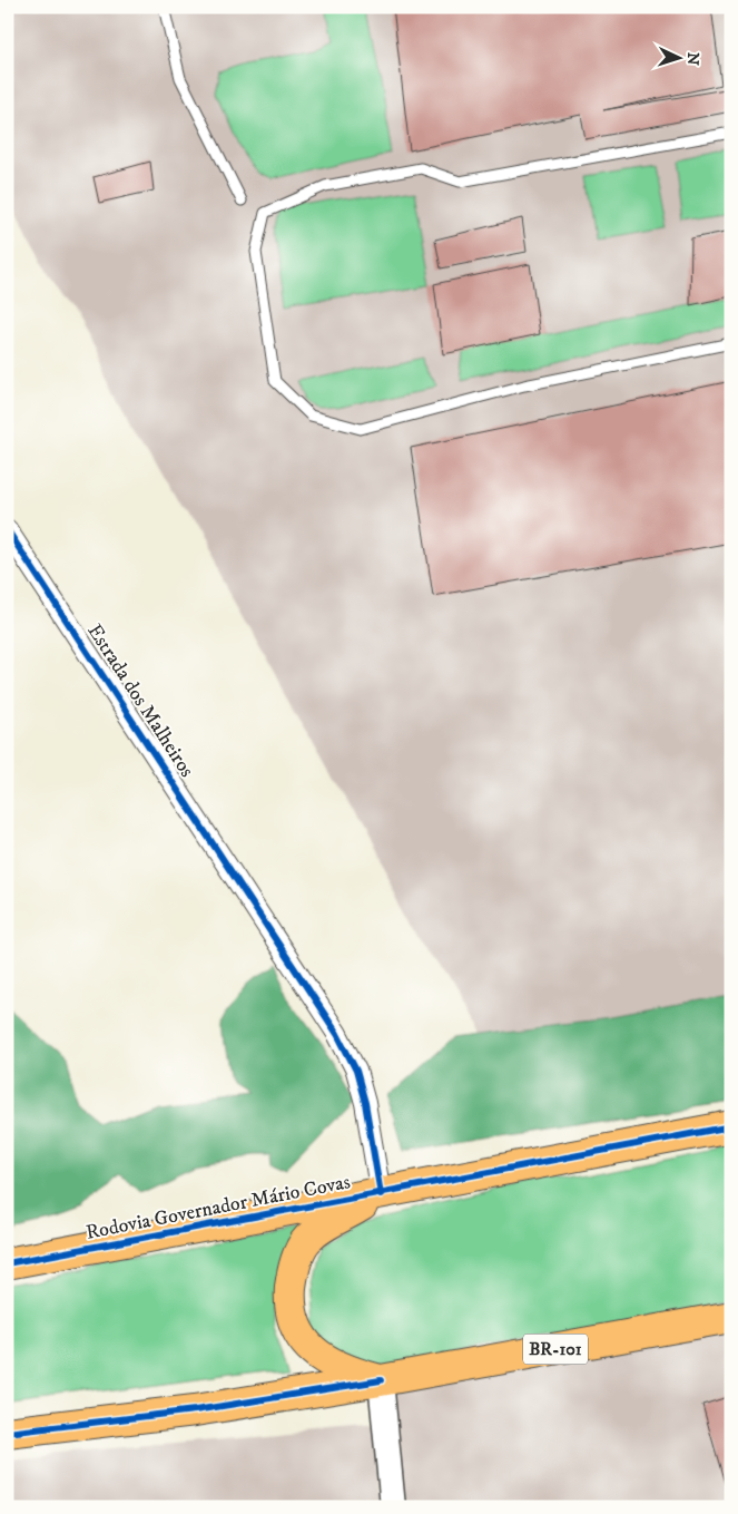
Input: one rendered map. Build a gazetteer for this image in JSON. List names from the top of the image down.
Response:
{
  "streets": {
    "highway": ["Rodovia Governador Mário Covas", "BR-101"],
    "street": ["Estrada dos Malheiros"]
  },
  "crossings": [
    ["Estrada dos Malheiros", "Rodovia Governador Mário Covas"]
  ],
  "north": "right"
}
